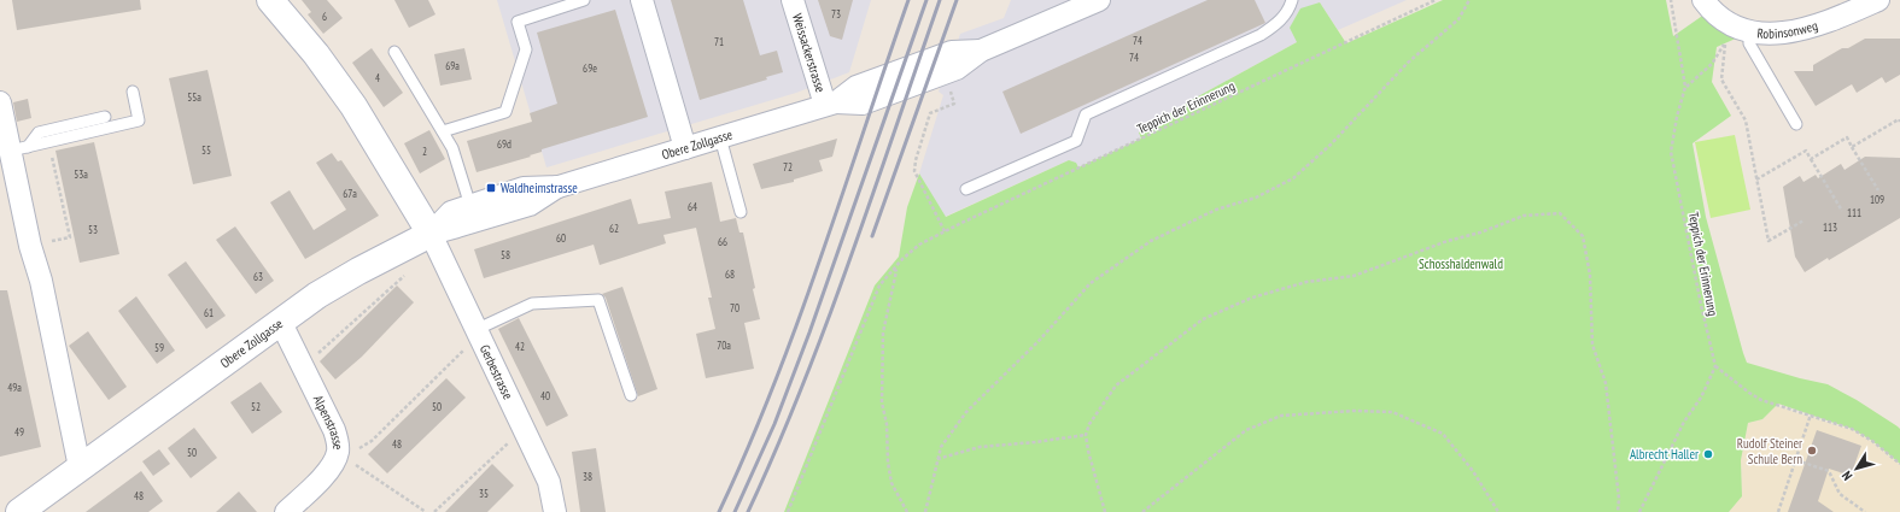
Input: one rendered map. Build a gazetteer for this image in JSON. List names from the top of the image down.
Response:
{
  "streets": {
    "street": [
      "Robinsonweg",
      "Weissackerstrasse",
      "Obere Zollgasse",
      "Gerbestrasse",
      "Alpenstrasse"
    ],
    "path": ["Teppich der Erinnerung"]
  },
  "crossings": [
    ["Weissackerstrasse", "Obere Zollgasse"],
    ["Obere Zollgasse", "Gerbestrasse"],
    ["Obere Zollgasse", "Alpenstrasse"]
  ],
  "parks": ["Schosshaldenwald"],
  "places": {
    "transit": ["Waldheimstrasse"],
    "other": ["Rudolf Steiner Schule Bern", "Albrecht Haller"]
  },
  "house_numbers": [
    "73",
    "6",
    "74",
    "71",
    "74",
    "69a",
    "69e",
    "4",
    "55a",
    "69d",
    "55",
    "2",
    "72",
    "53a",
    "67a",
    "109",
    "64",
    "111",
    "113",
    "62",
    "53",
    "60",
    "66",
    "58",
    "68",
    "63",
    "70",
    "61",
    "70a",
    "42",
    "59",
    "49a",
    "40",
    "52",
    "50",
    "49",
    "48",
    "50",
    "38",
    "35",
    "48"
  ],
  "north": "bottom left"
}
